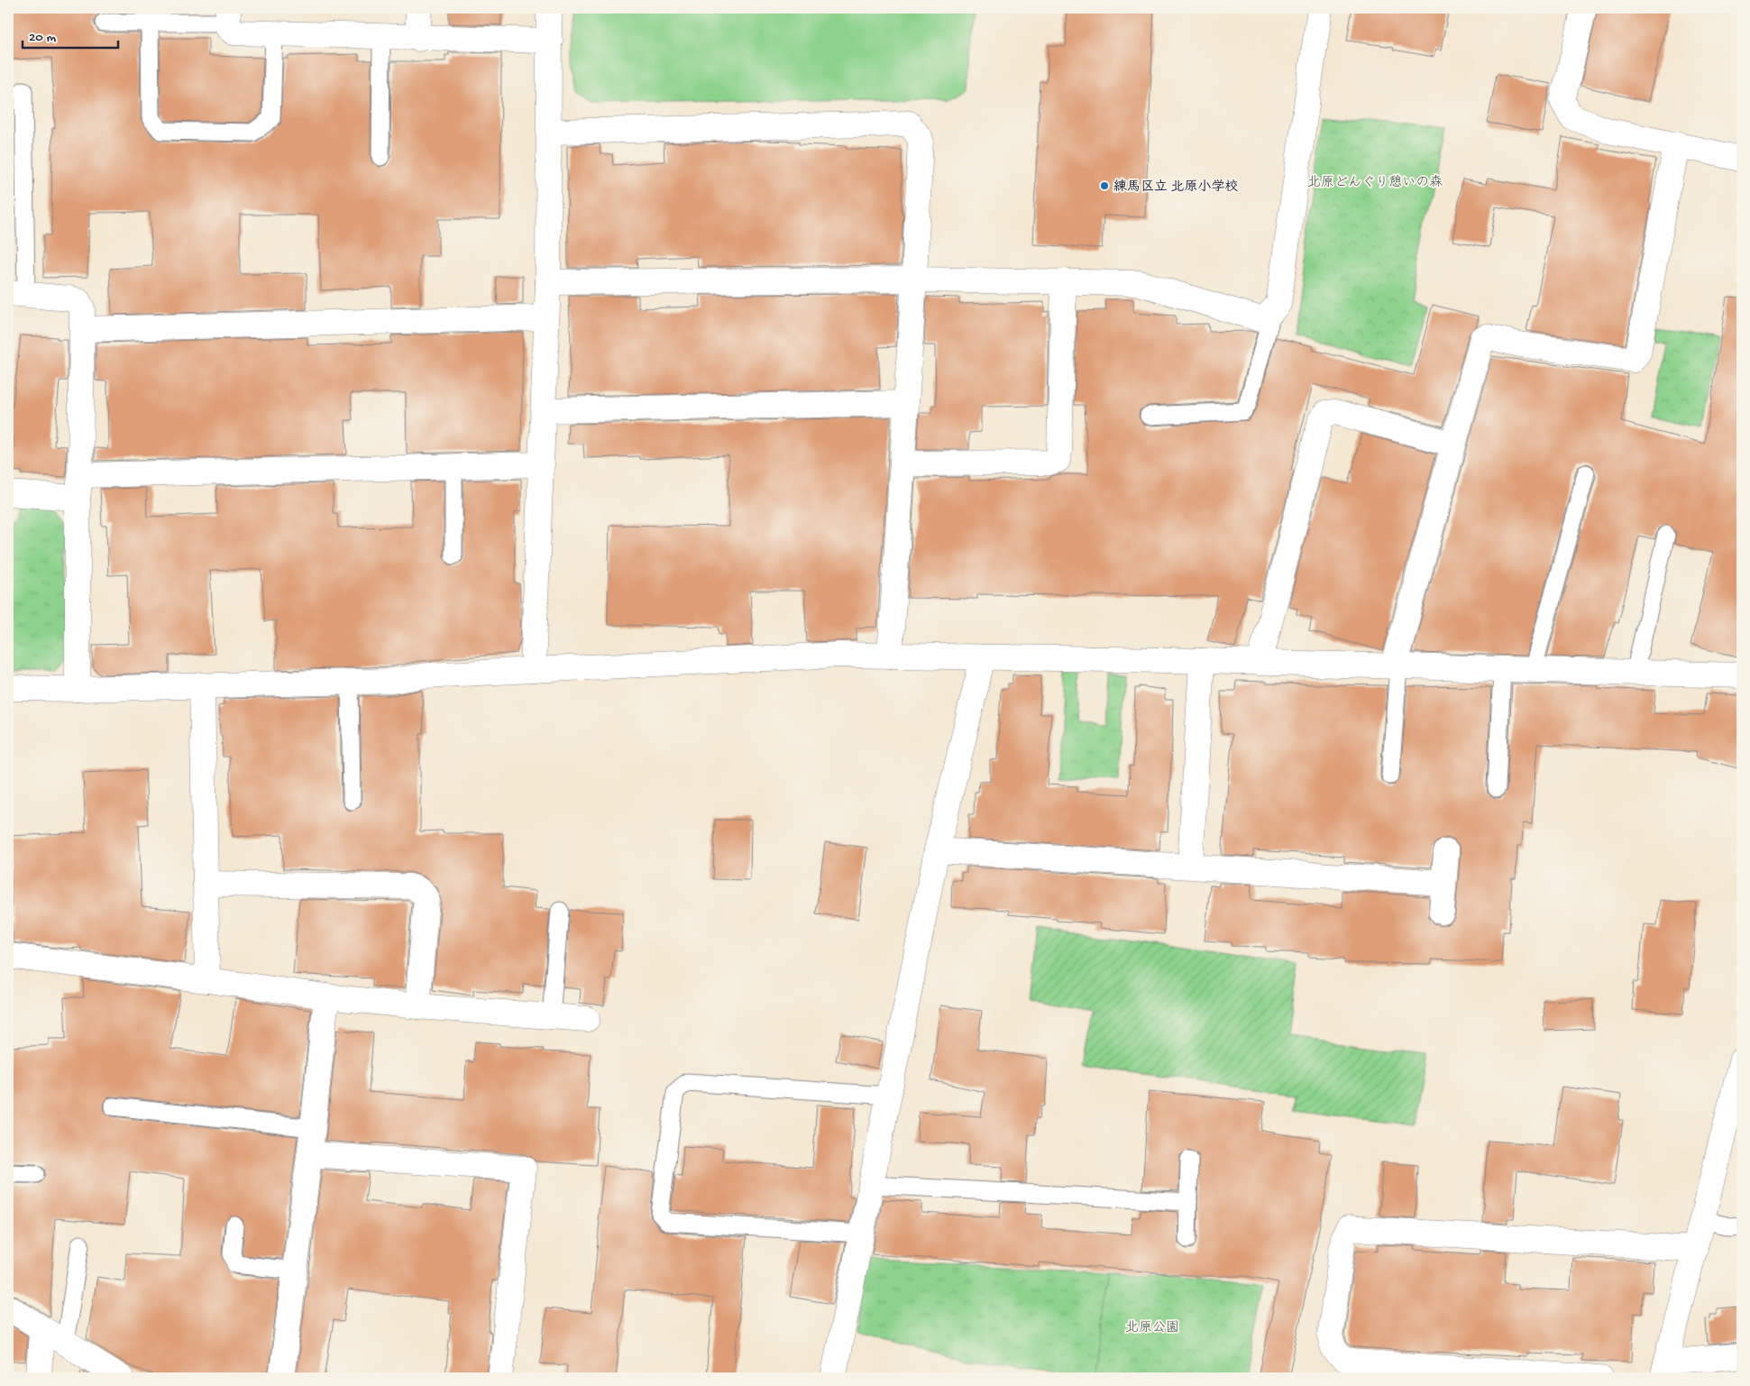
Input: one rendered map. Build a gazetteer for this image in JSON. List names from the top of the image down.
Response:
{
  "parks": ["北原どんぐり憩いの森", "北原公園"],
  "places": ["練馬区立 北原小学校"],
  "scale_bar": "20 m"
}
